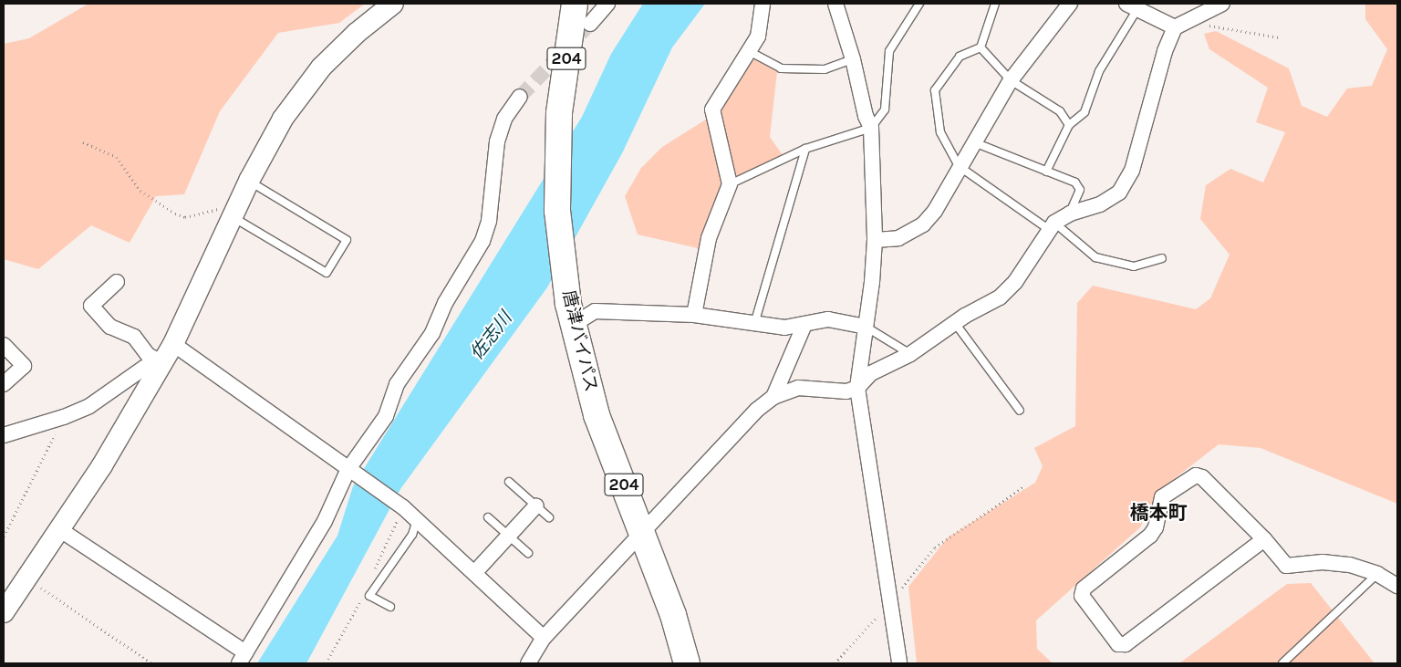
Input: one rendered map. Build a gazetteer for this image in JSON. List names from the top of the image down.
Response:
{
  "streets": {
    "highway": ["204", "唐津バイパス"]
  },
  "districts": ["橋本町"],
  "water": ["佐志川"]
}
